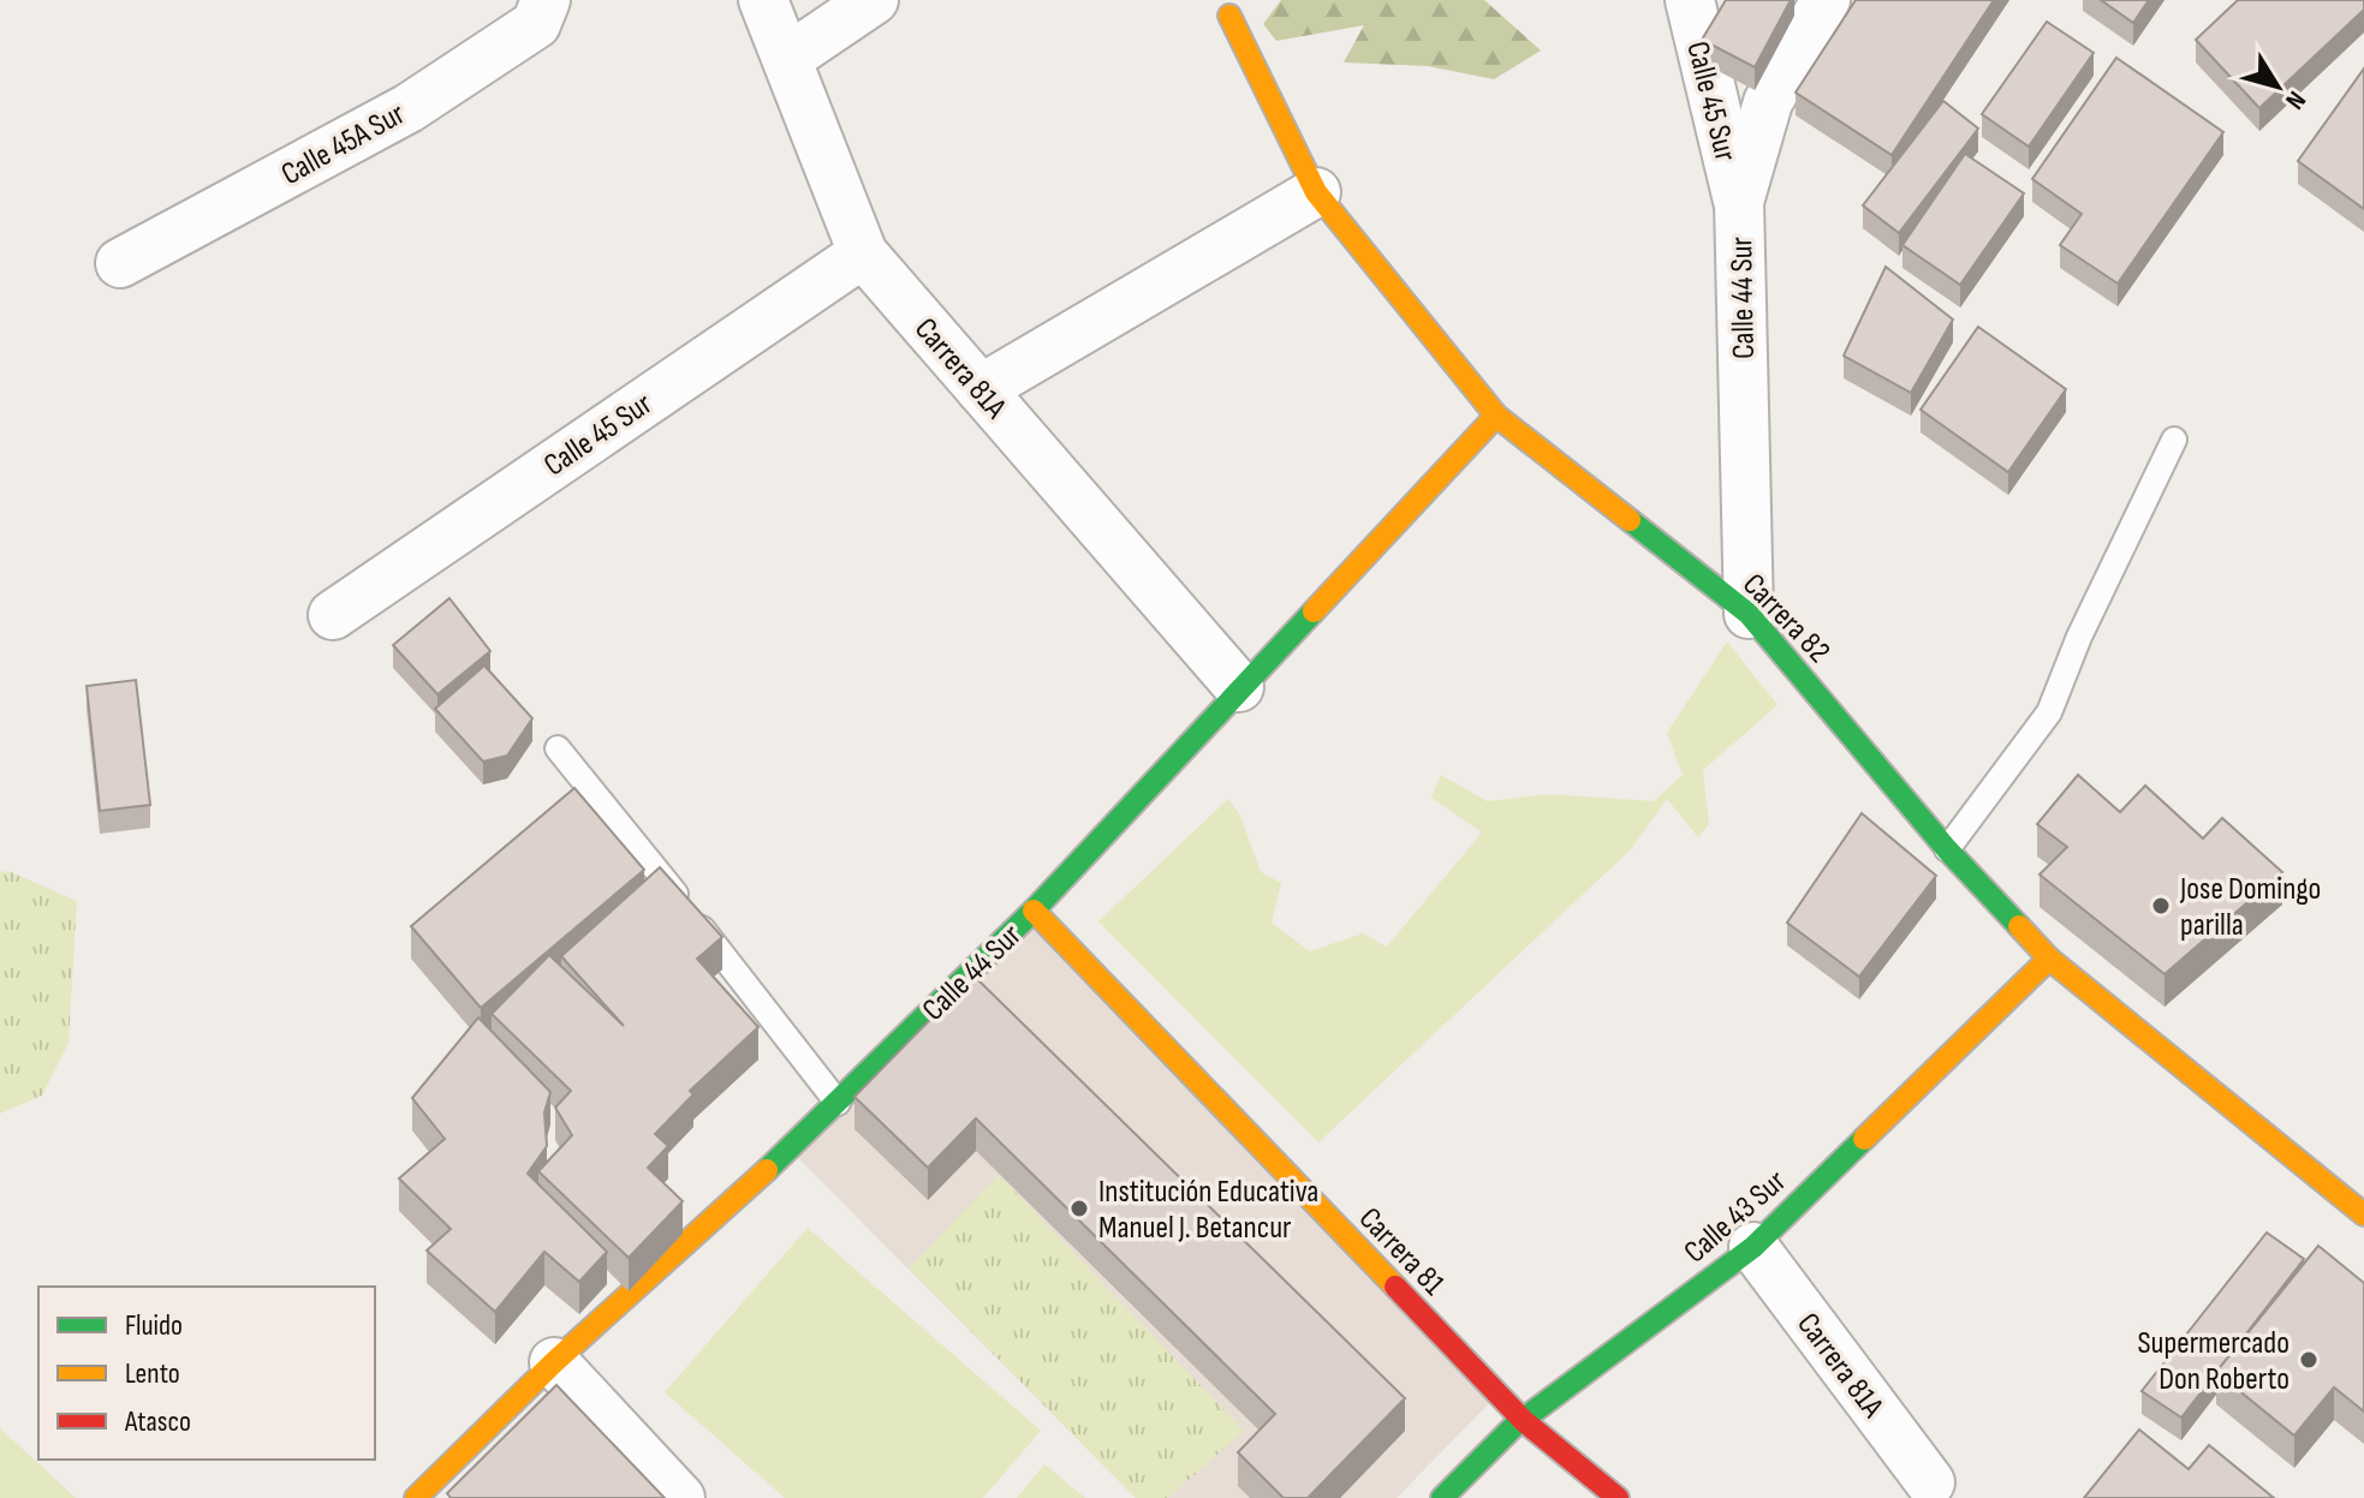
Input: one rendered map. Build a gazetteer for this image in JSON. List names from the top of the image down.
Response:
{
  "streets": {
    "street": [
      "Calle 45 Sur",
      "Calle 45A Sur",
      "Calle 44 Sur",
      "Carrera 81A",
      "Carrera 82",
      "Calle 43 Sur",
      "Carrera 81"
    ]
  },
  "crossings": [
    ["Calle 45 Sur", "Calle 44 Sur"],
    ["Calle 45 Sur", "Carrera 81A"],
    ["Calle 44 Sur", "Carrera 81A"],
    ["Calle 44 Sur", "Carrera 82"],
    ["Calle 44 Sur", "Carrera 81"],
    ["Carrera 81A", "Calle 43 Sur"],
    ["Carrera 82", "Calle 43 Sur"],
    ["Calle 43 Sur", "Carrera 81"]
  ],
  "places": ["Jose Domingo parilla", "Institución Educativa Manuel J. Betancur", "Supermercado Don Roberto"],
  "legend": ["Fluido", "Lento", "Atasco"],
  "north": "bottom right"
}
